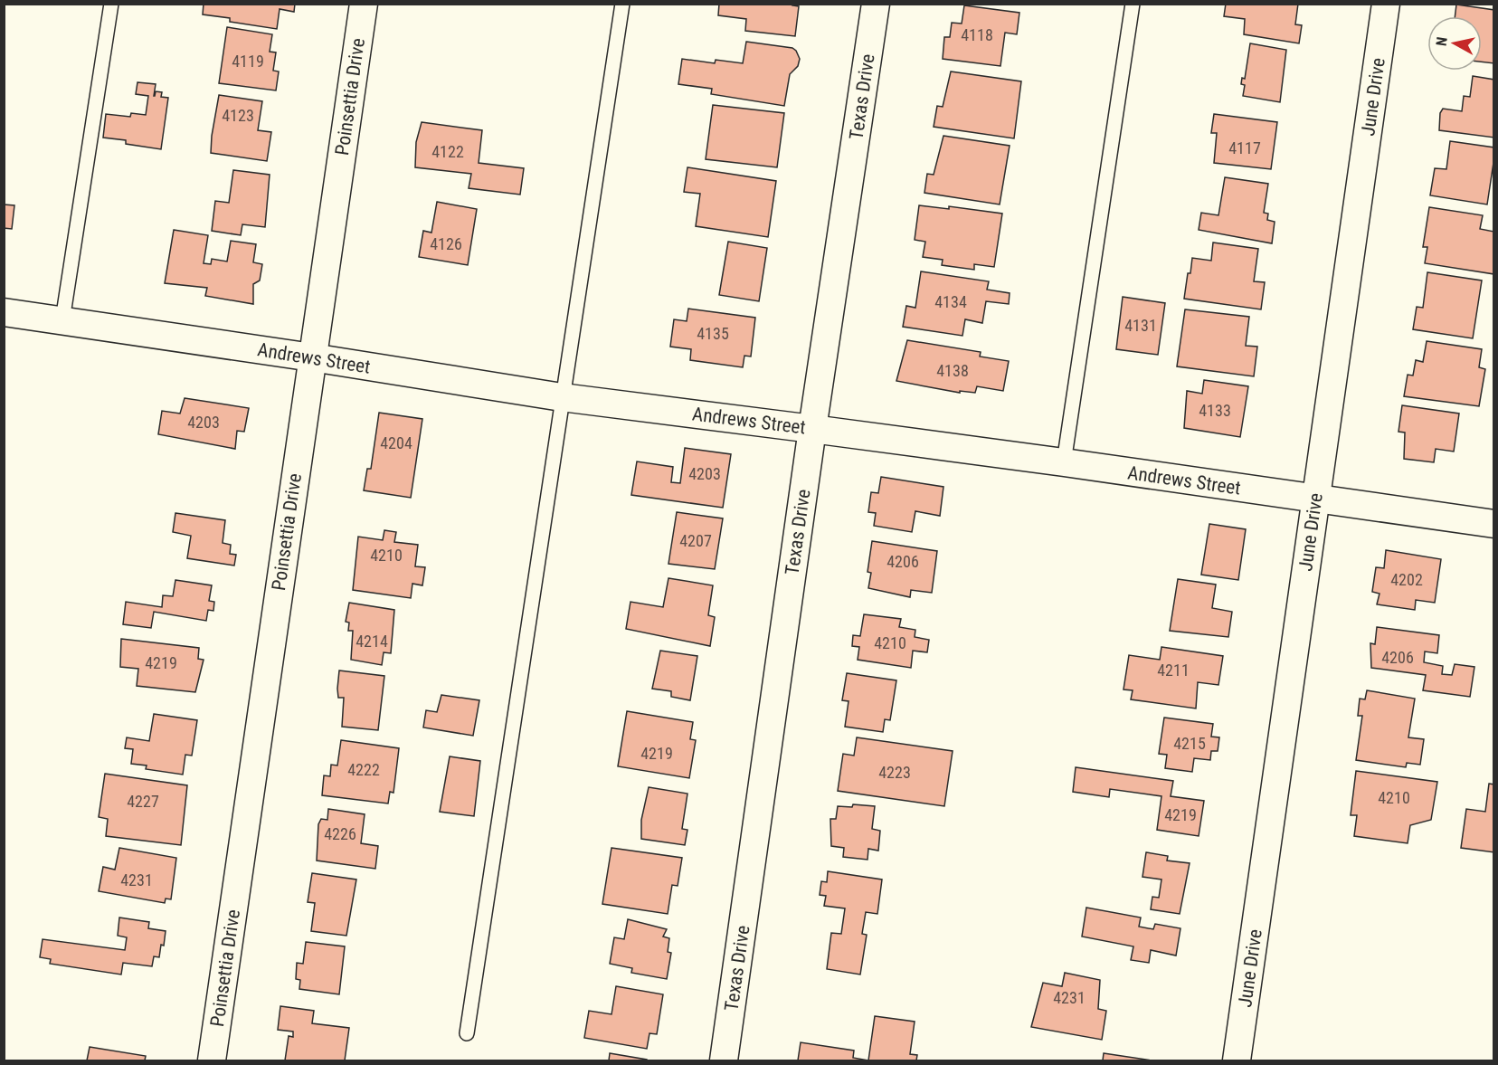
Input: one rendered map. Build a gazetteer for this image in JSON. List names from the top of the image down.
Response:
{
  "streets": {
    "street": [
      "Poinsettia Drive",
      "Texas Drive",
      "June Drive",
      "Andrews Street"
    ]
  },
  "crossings": [
    ["Poinsettia Drive", "Andrews Street"],
    ["Texas Drive", "Andrews Street"],
    ["June Drive", "Andrews Street"]
  ],
  "house_numbers": [
    "4118",
    "4119",
    "4123",
    "4117",
    "4122",
    "4126",
    "4134",
    "4131",
    "4135",
    "4138",
    "4133",
    "4203",
    "4204",
    "4203",
    "4207",
    "4210",
    "4206",
    "4202",
    "4214",
    "4210",
    "4206",
    "4219",
    "4211",
    "4215",
    "4219",
    "4222",
    "4223",
    "4210",
    "4227",
    "4219",
    "4226",
    "4231",
    "4231"
  ],
  "north": "left"
}
